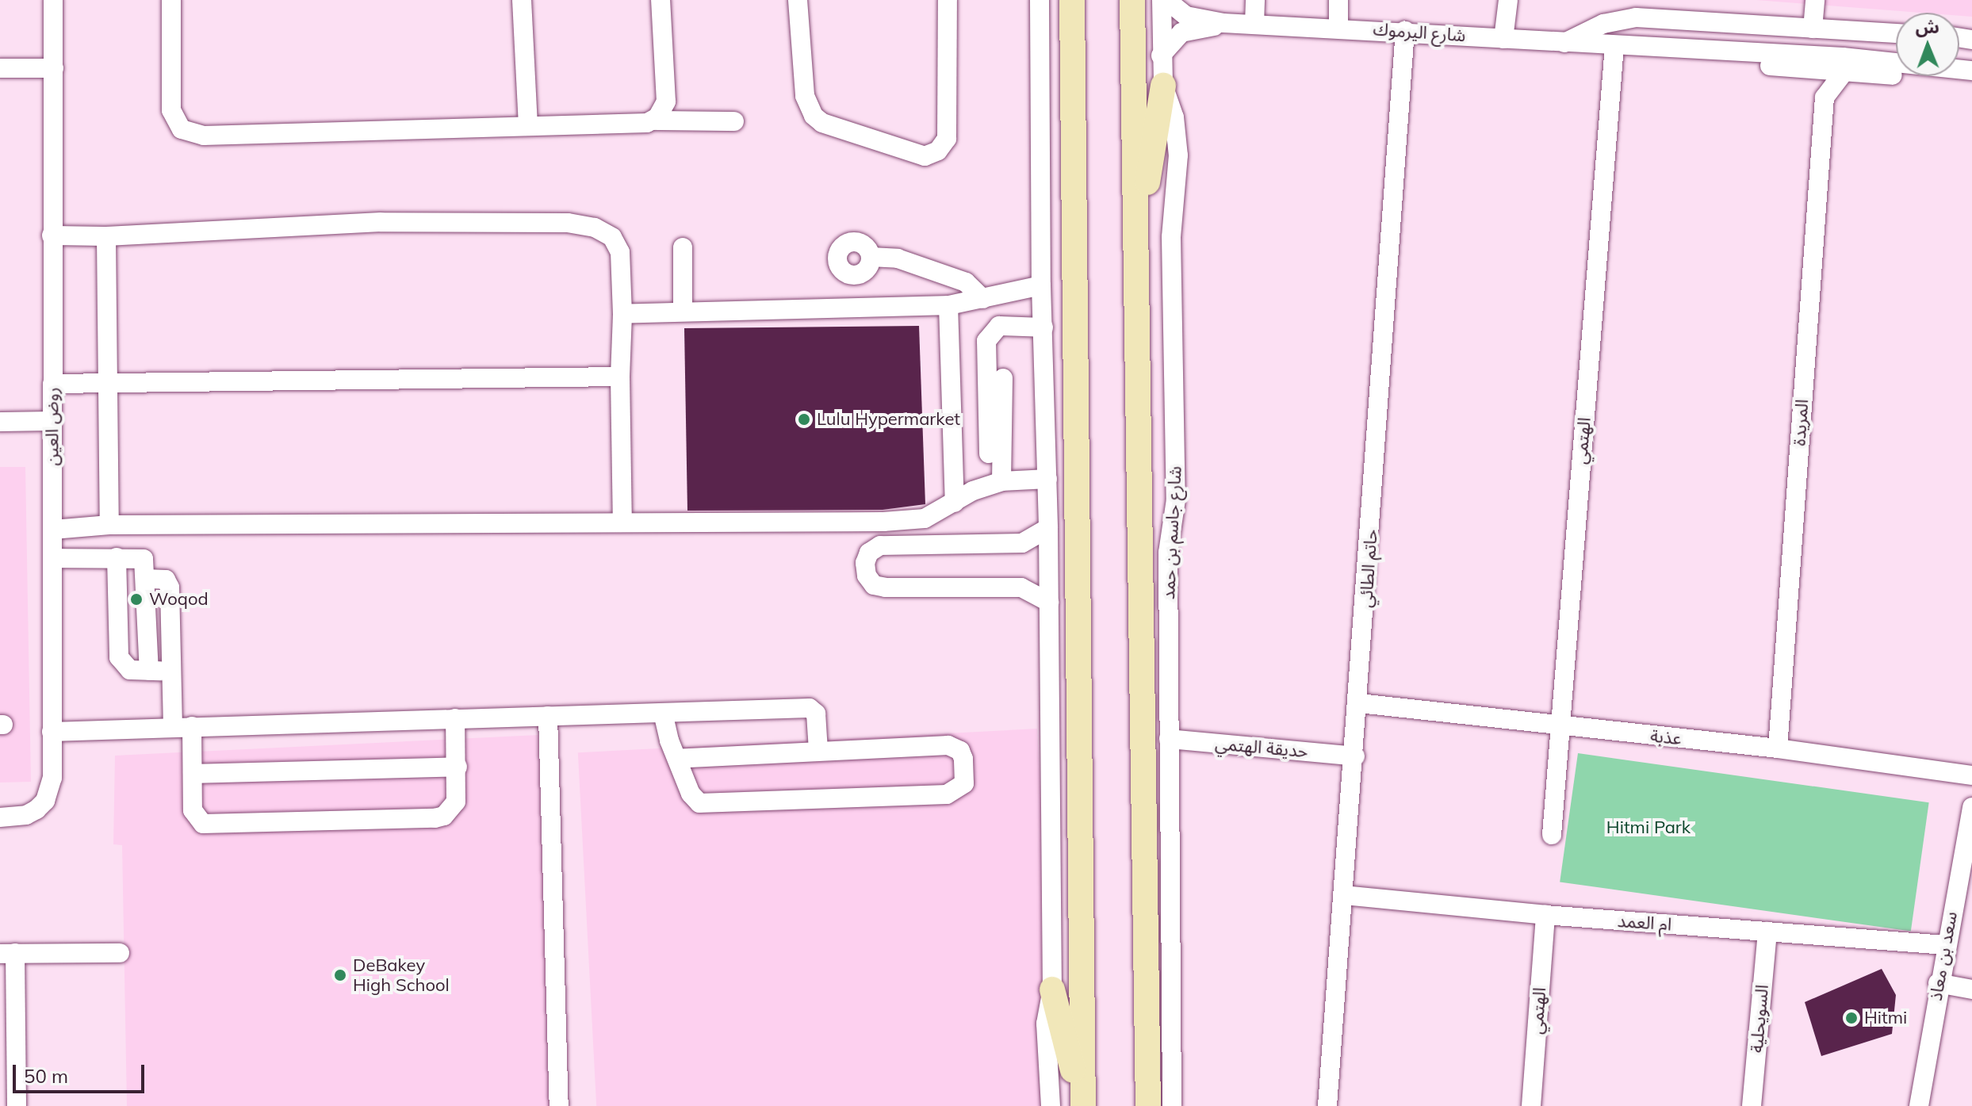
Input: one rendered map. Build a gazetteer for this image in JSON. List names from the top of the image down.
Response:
{
  "streets": {
    "main road": ["شارع جاسم بن حمد"],
    "street": [
      "شارع اليرموك",
      "المريدة",
      "روض العين",
      "الهتمي",
      "حاتم الطائي",
      "عذبة",
      "حديقة الهتمي",
      "ام العمد",
      "سعد بن معاذ",
      "السويحلية"
    ]
  },
  "crossings": [
    ["شارع اليرموك", "الهتمي"],
    ["شارع اليرموك", "حاتم الطائي"],
    ["المريدة", "عذبة"],
    ["الهتمي", "عذبة"],
    ["الهتمي", "ام العمد"],
    ["شارع جاسم بن حمد", "حديقة الهتمي"],
    ["حاتم الطائي", "عذبة"],
    ["حاتم الطائي", "حديقة الهتمي"],
    ["حاتم الطائي", "ام العمد"],
    ["ام العمد", "سعد بن معاذ"],
    ["ام العمد", "السويحلية"]
  ],
  "parks": ["Hitmi Park"],
  "places": [
    "Lulu Hypermarket",
    "Woqod",
    "DeBakey High School",
    "Hitmi"
  ],
  "scale_bar": "50 m",
  "north": "top"
}
